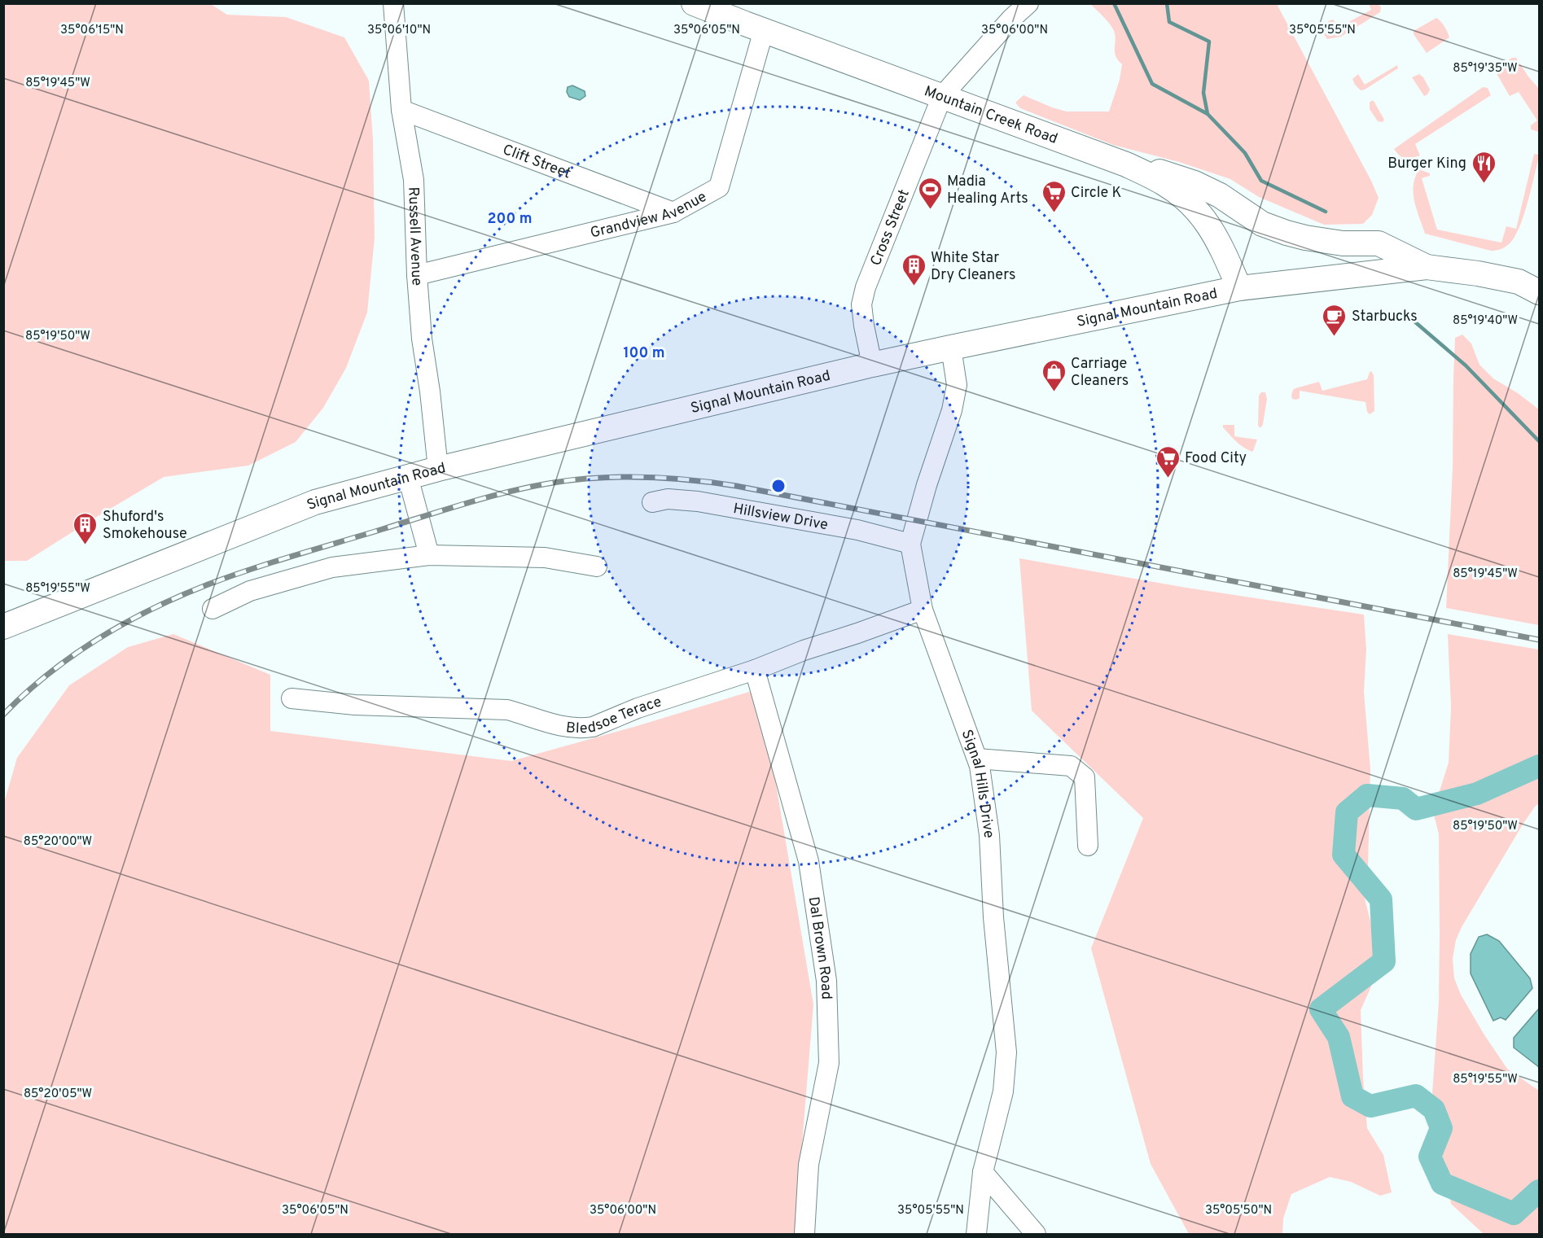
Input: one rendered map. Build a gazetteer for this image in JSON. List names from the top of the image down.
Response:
{
  "streets": {
    "main road": ["Mountain Creek Road", "Signal Mountain Road"],
    "street": [
      "Clift Street",
      "Grandview Avenue",
      "Cross Street",
      "Russell Avenue",
      "Hillsview Drive",
      "Bledsoe Terace",
      "Signal Hills Drive",
      "Dal Brown Road"
    ]
  },
  "crossings": [
    ["Mountain Creek Road", "Grandview Avenue"],
    ["Mountain Creek Road", "Cross Street"],
    ["Mountain Creek Road", "Signal Mountain Road"],
    ["Clift Street", "Grandview Avenue"],
    ["Clift Street", "Russell Avenue"],
    ["Grandview Avenue", "Russell Avenue"],
    ["Cross Street", "Signal Mountain Road"],
    ["Russell Avenue", "Signal Mountain Road"],
    ["Signal Mountain Road", "Signal Hills Drive"],
    ["Hillsview Drive", "Signal Hills Drive"],
    ["Bledsoe Terace", "Signal Hills Drive"],
    ["Bledsoe Terace", "Dal Brown Road"]
  ],
  "places": {
    "restaurant": ["Burger King"],
    "sports": ["Madia Healing Arts"],
    "supermarket": ["Circle K", "Food City"],
    "building": ["White Star Dry Cleaners", "Shuford's Smokehouse"],
    "cafe": ["Starbucks"],
    "shop": ["Carriage Cleaners"]
  },
  "coordinates": [
    "35°06'15\"N",
    "35°06'10\"N",
    "35°06'05\"N",
    "35°06'00\"N",
    "35°05'55\"N",
    "85°19'35\"W",
    "85°19'45\"W",
    "85°19'40\"W",
    "85°19'50\"W",
    "85°19'55\"W",
    "85°20'00\"W",
    "85°20'05\"W",
    "35°05'50\"N"
  ],
  "rings": ["200 m", "100 m"]
}
